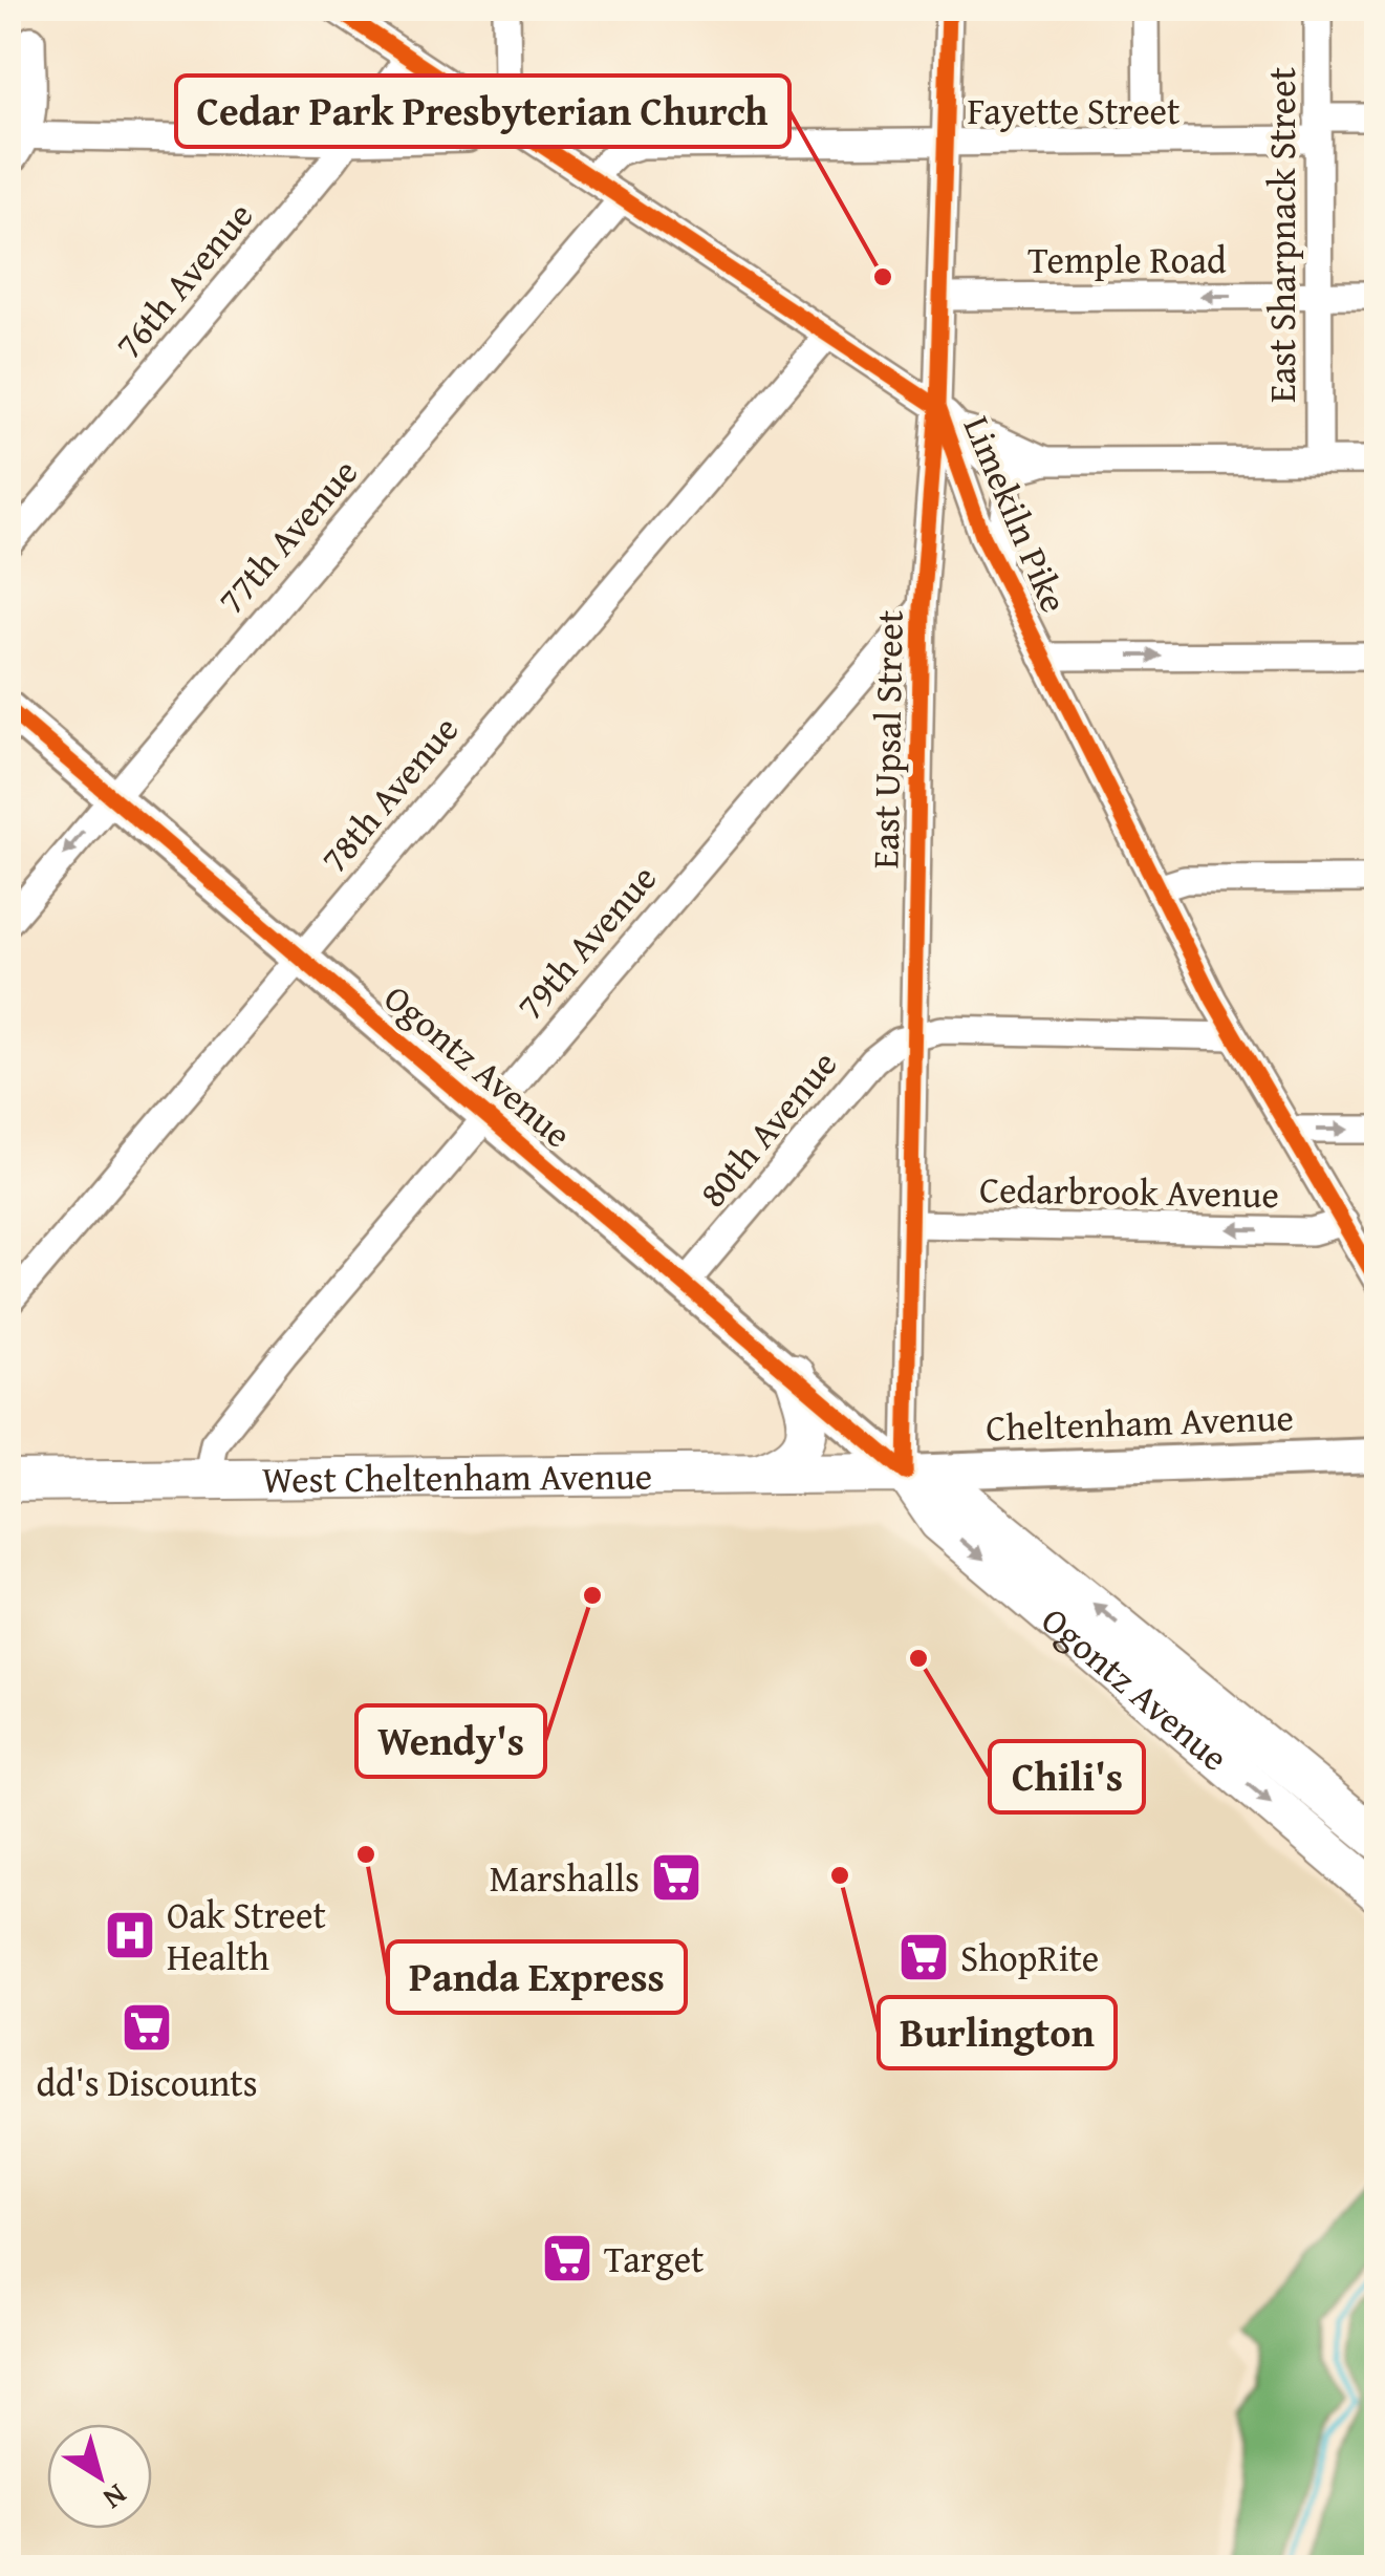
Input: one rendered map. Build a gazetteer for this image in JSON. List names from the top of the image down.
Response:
{
  "streets": {
    "highway": ["Ogontz Avenue", "West Cheltenham Avenue"],
    "main road": ["Cheltenham Avenue"],
    "street": [
      "Fayette Street",
      "East Sharpnack Street",
      "Temple Road",
      "76th Avenue",
      "Limekiln Pike",
      "77th Avenue",
      "East Upsal Street",
      "78th Avenue",
      "79th Avenue",
      "80th Avenue",
      "Cedarbrook Avenue"
    ]
  },
  "crossings": [
    ["Fayette Street", "East Sharpnack Street"],
    ["Fayette Street", "Limekiln Pike"],
    ["Fayette Street", "East Upsal Street"],
    ["East Sharpnack Street", "Temple Road"],
    ["Temple Road", "East Upsal Street"],
    ["76th Avenue", "Limekiln Pike"],
    ["Limekiln Pike", "77th Avenue"],
    ["Limekiln Pike", "East Upsal Street"],
    ["Limekiln Pike", "78th Avenue"],
    ["Limekiln Pike", "Cedarbrook Avenue"],
    ["77th Avenue", "Ogontz Avenue"],
    ["East Upsal Street", "79th Avenue"],
    ["East Upsal Street", "Ogontz Avenue"],
    ["East Upsal Street", "80th Avenue"],
    ["East Upsal Street", "Cedarbrook Avenue"],
    ["East Upsal Street", "Cheltenham Avenue"],
    ["East Upsal Street", "West Cheltenham Avenue"],
    ["78th Avenue", "Ogontz Avenue"],
    ["79th Avenue", "Ogontz Avenue"],
    ["79th Avenue", "West Cheltenham Avenue"],
    ["Ogontz Avenue", "80th Avenue"],
    ["Ogontz Avenue", "Cheltenham Avenue"],
    ["Ogontz Avenue", "West Cheltenham Avenue"],
    ["Cheltenham Avenue", "West Cheltenham Avenue"]
  ],
  "places": {
    "other": [
      "Cedar Park Presbyterian Church",
      "Wendy's",
      "Chili's",
      "Panda Express",
      "Burlington"
    ],
    "supermarket": [
      "Marshalls",
      "ShopRite",
      "dd's Discounts",
      "Target"
    ],
    "hospital": ["Oak Street Health"]
  },
  "north": "bottom right"
}
